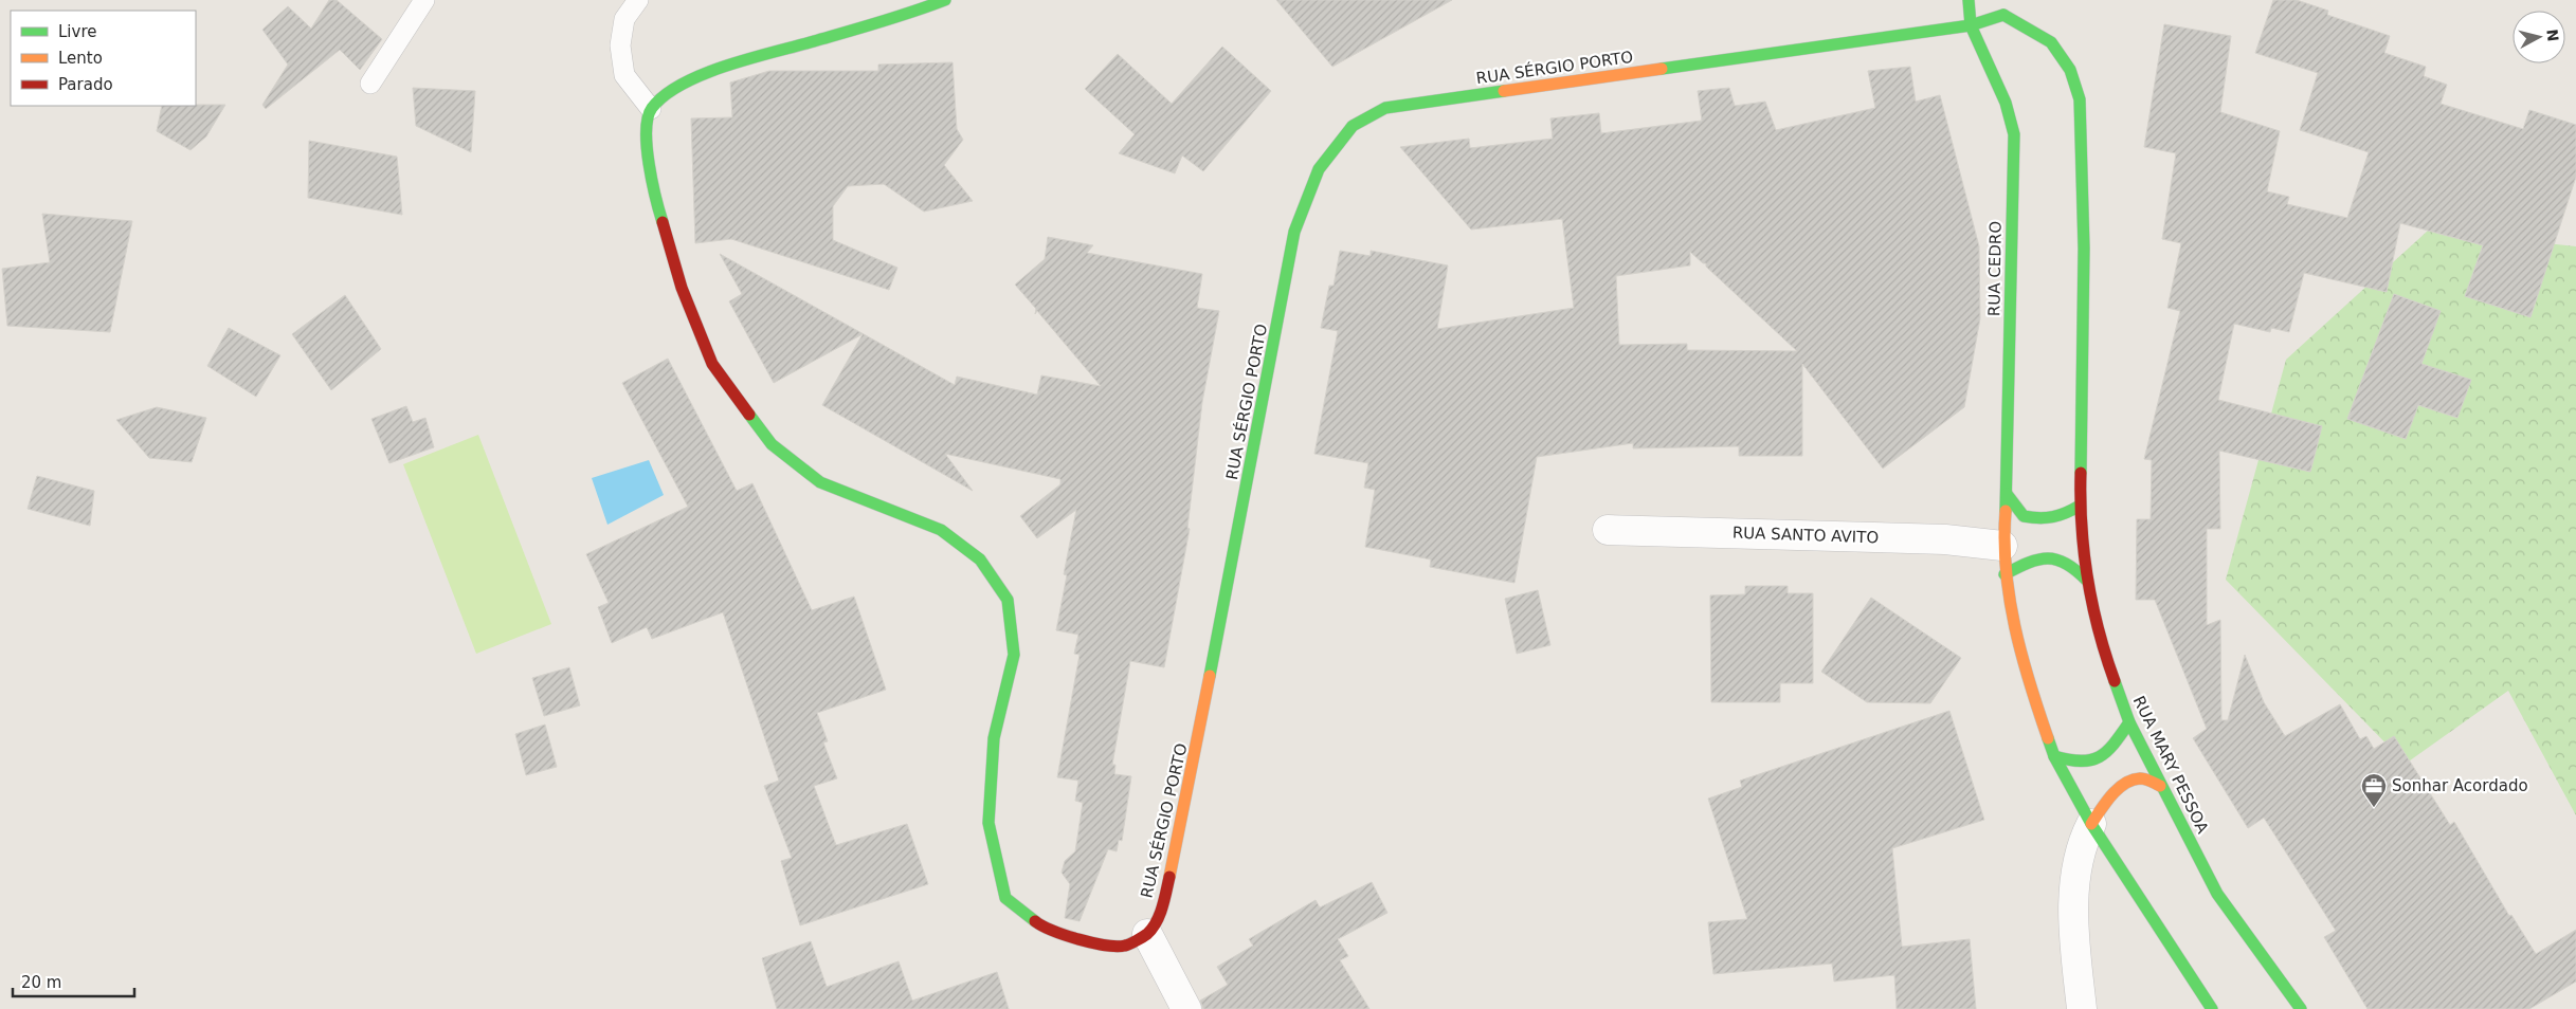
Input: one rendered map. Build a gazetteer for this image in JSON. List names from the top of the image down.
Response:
{
  "streets": {
    "street": [
      "RUA SÉRGIO PORTO",
      "RUA CEDRO",
      "RUA SANTO AVITO",
      "RUA MARY PESSOA"
    ]
  },
  "crossings": [
    ["RUA SÉRGIO PORTO", "RUA CEDRO"],
    ["RUA CEDRO", "RUA SANTO AVITO"]
  ],
  "places": {
    "office": ["Sonhar Acordado"]
  },
  "legend": ["Livre", "Lento", "Parado"],
  "scale_bar": "20 m",
  "north": "right"
}
